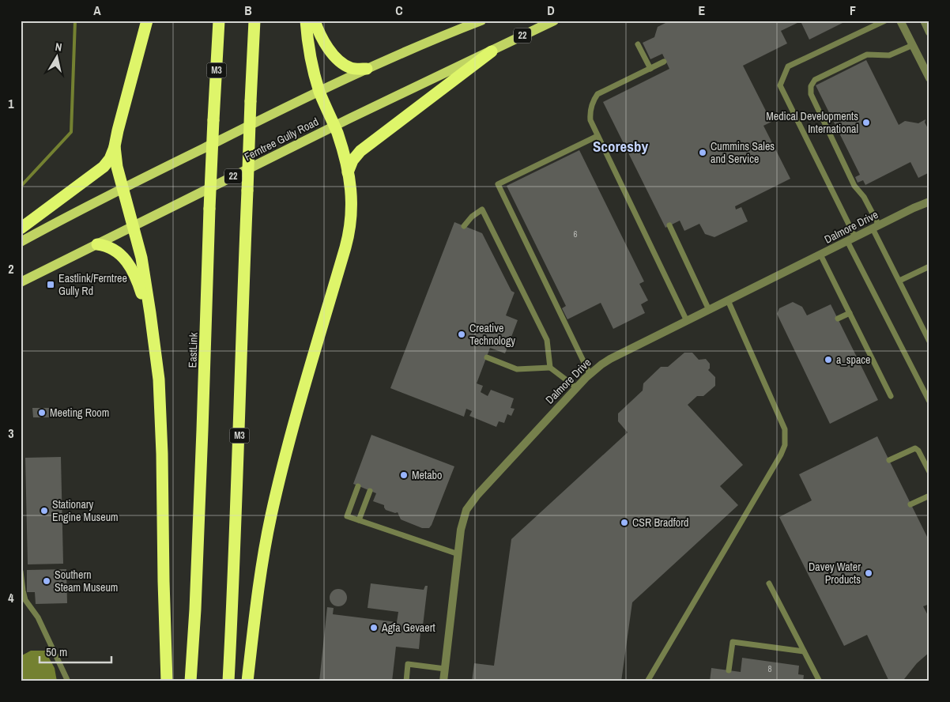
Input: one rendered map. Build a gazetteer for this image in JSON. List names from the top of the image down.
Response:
{
  "streets": {
    "highway": ["M3", "EastLink"],
    "main road": ["22", "Ferntree Gully Road"],
    "street": ["Dalmore Drive"]
  },
  "districts": ["Scoresby"],
  "places": {
    "other": [
      "Medical Developments International",
      "Cummins Sales and Service",
      "Creative Technology",
      "a_space",
      "Meeting Room",
      "Metabo",
      "Stationary Engine Museum",
      "CSR Bradford",
      "Davey Water Products",
      "Southern Steam Museum",
      "Agfa Gevaert"
    ],
    "transit": ["Eastlink/Ferntree Gully Rd"]
  },
  "house_numbers": ["6", "8"],
  "scale_bar": "50 m",
  "north": "top",
  "grid": {
    "columns": [
      "A",
      "B",
      "C",
      "D",
      "E",
      "F"
    ],
    "rows": [
      "1",
      "2",
      "3",
      "4"
    ]
  }
}
